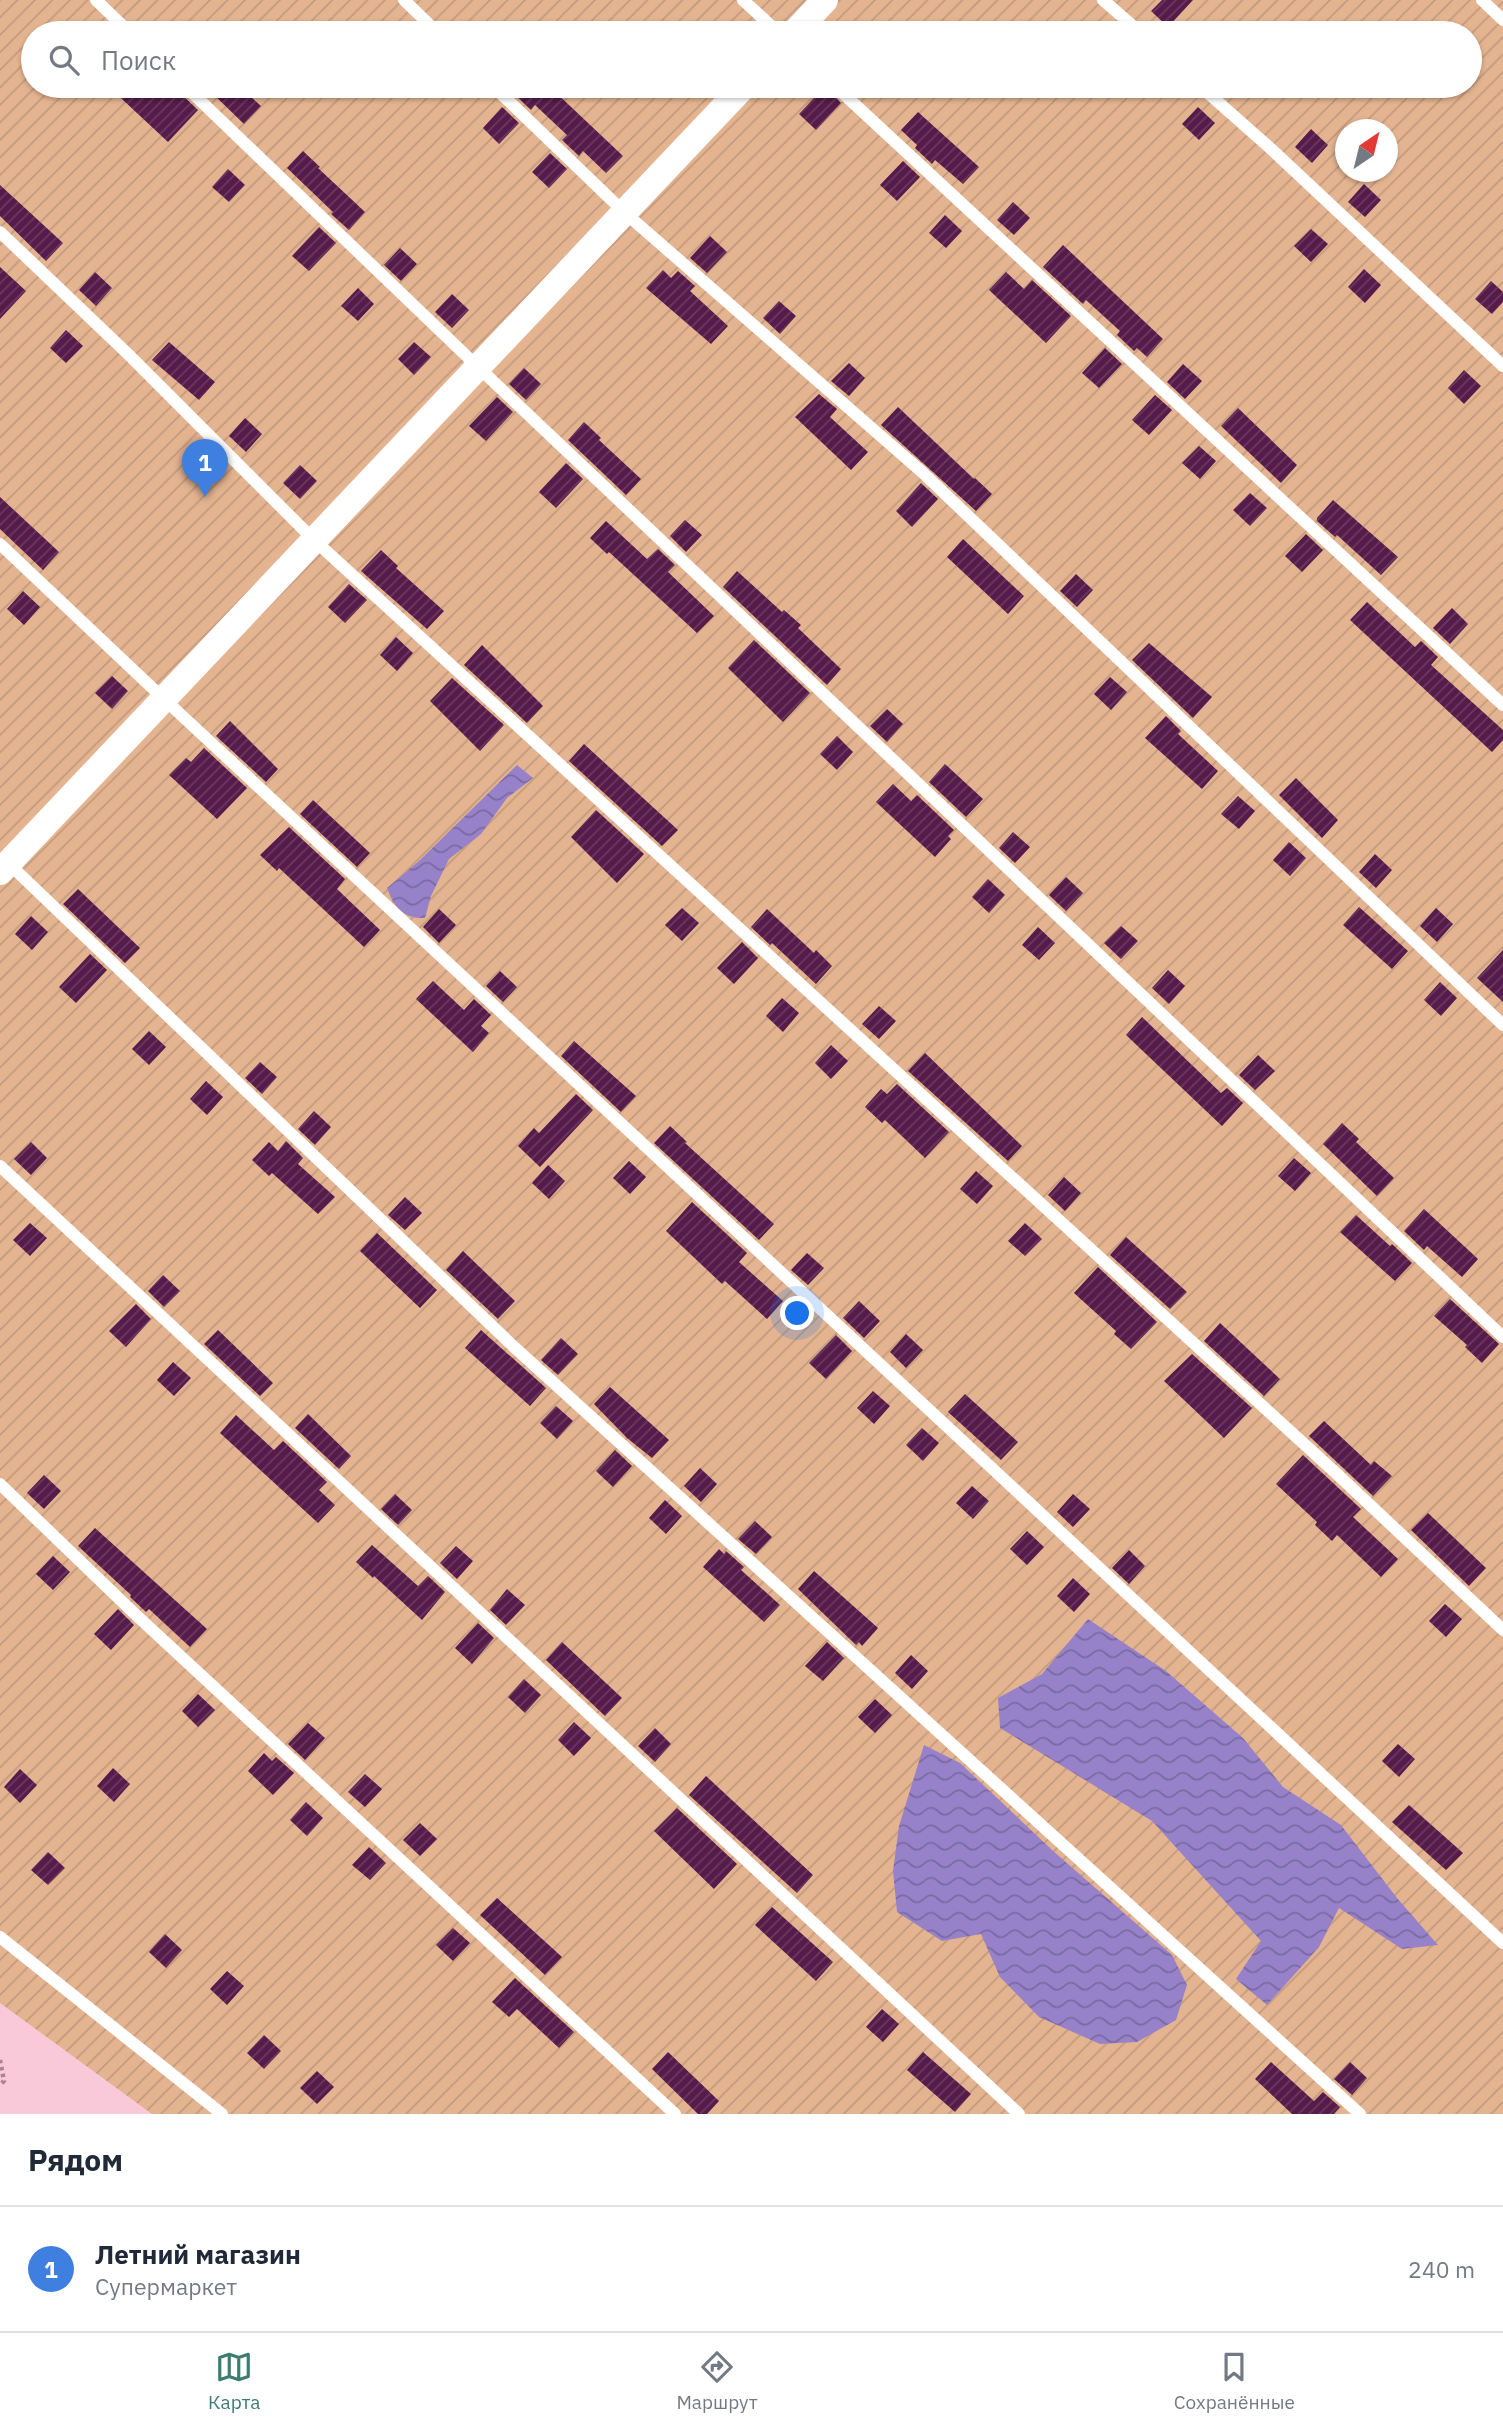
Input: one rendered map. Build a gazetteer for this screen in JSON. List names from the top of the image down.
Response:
{
  "north": "top right",
  "page": {
    "search": "Поиск",
    "pins": "1",
    "heading": "Рядом",
    "list": [
      {
        "mark": "1",
        "name": "Летний магазин",
        "note": "Супермаркет",
        "value": "240 m"
      }
    ],
    "nav": ["Карта", "Маршрут", "Сохранённые"]
  }
}
